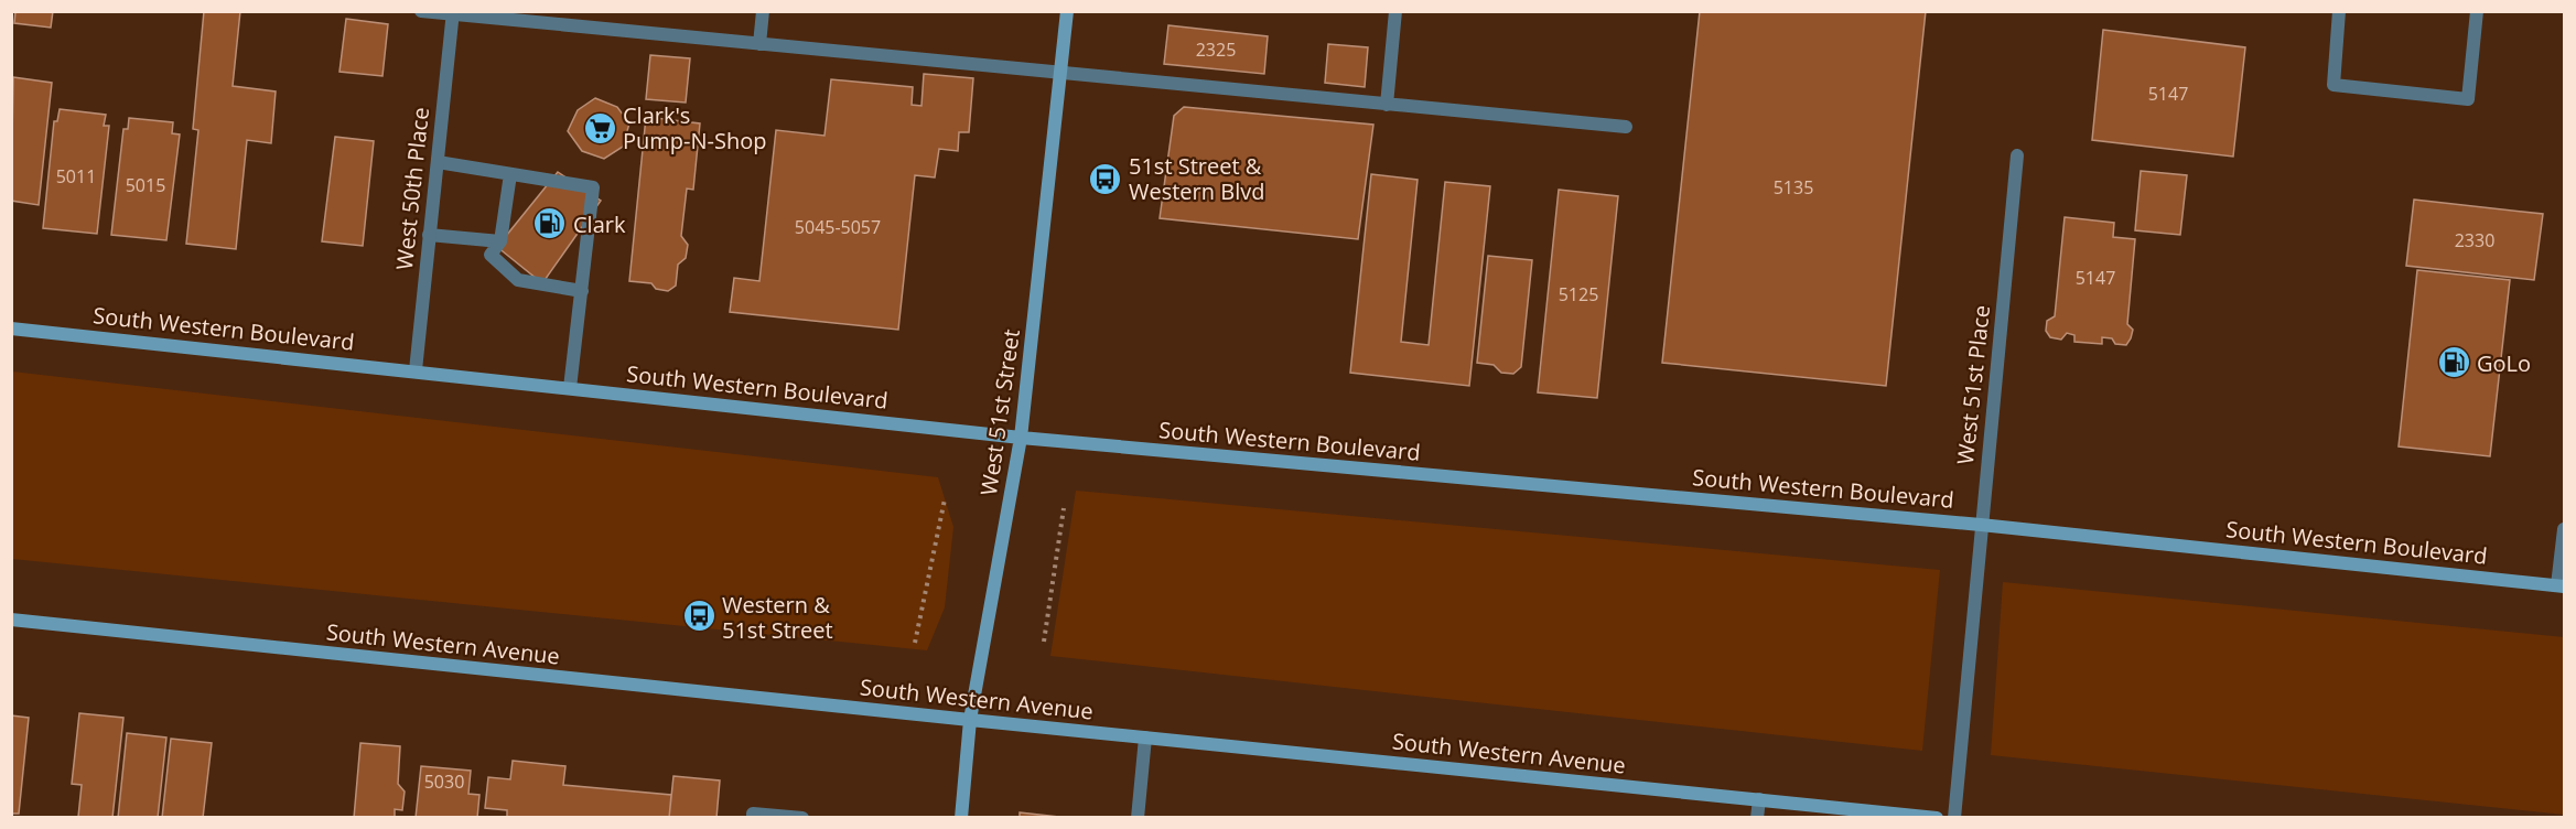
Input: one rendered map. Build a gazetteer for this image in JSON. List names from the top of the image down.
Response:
{
  "streets": {
    "street": [
      "West 50th Place",
      "South Western Boulevard",
      "West 51st Place",
      "West 51st Street",
      "South Western Avenue"
    ]
  },
  "crossings": [
    ["West 50th Place", "South Western Boulevard"],
    ["South Western Boulevard", "West 51st Place"],
    ["South Western Boulevard", "West 51st Street"],
    ["West 51st Street", "South Western Avenue"]
  ],
  "places": {
    "supermarket": ["Clark's Pump-N-Shop"],
    "bus stop": ["51st Street & Western Blvd", "Western & 51st Street"],
    "fuel station": ["Clark", "GoLo"]
  },
  "house_numbers": [
    "2325",
    "5147",
    "5011",
    "5015",
    "5135",
    "5045-5057",
    "2330",
    "5147",
    "5125",
    "5030"
  ]
}
